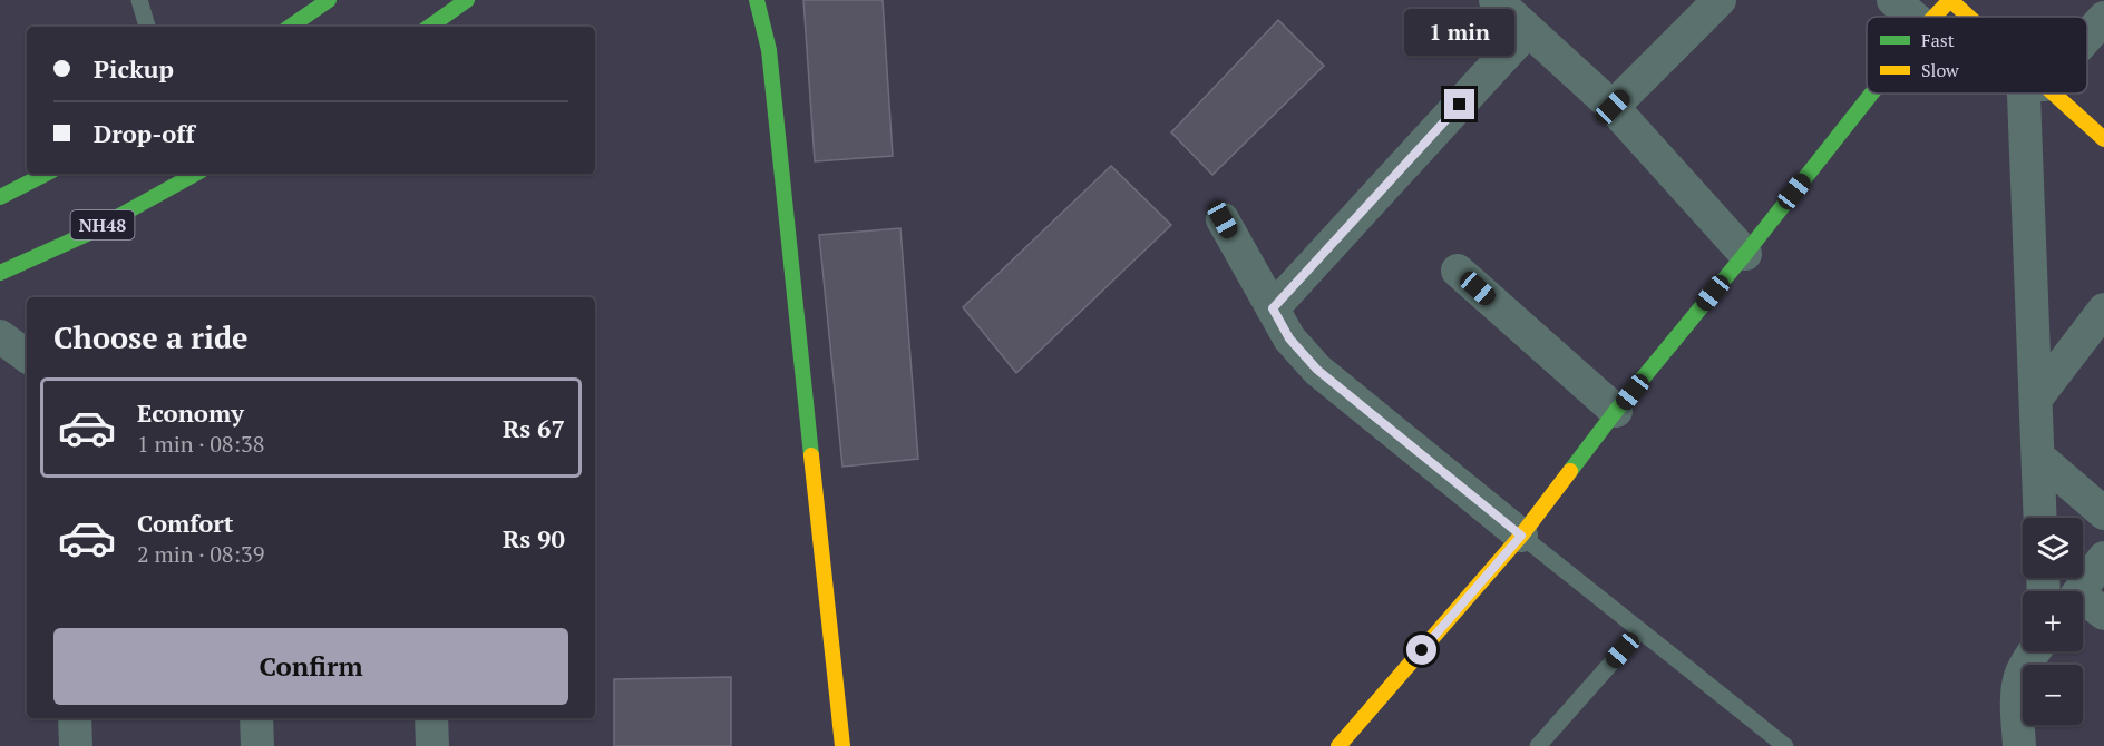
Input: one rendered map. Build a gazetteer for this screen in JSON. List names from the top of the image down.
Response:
{
  "streets": {
    "main road": ["NH48"]
  },
  "legend": ["Fast", "Slow"],
  "page": {
    "bubble": "1 min",
    "banner": ["Pickup", "Drop-off"],
    "heading": "Choose a ride",
    "list": [
      {
        "name": "Economy",
        "note": "1 min · 08:38",
        "value": "Rs 67"
      },
      {
        "name": "Comfort",
        "note": "2 min · 08:39",
        "value": "Rs 90"
      }
    ],
    "map_buttons": ["+", "−"],
    "buttons": "Confirm"
  }
}
